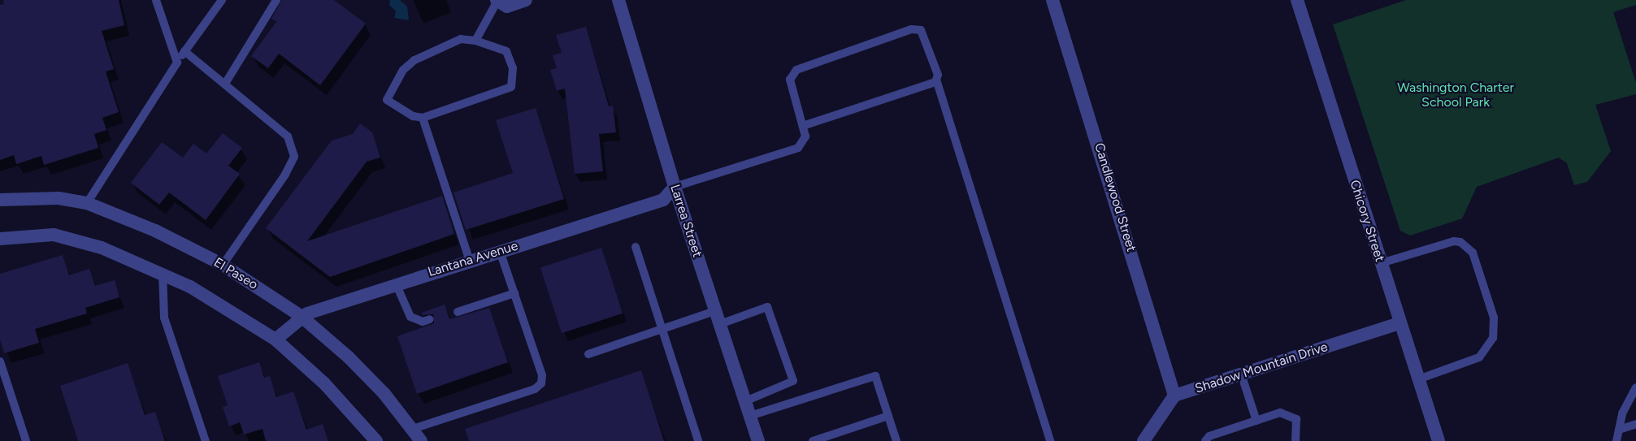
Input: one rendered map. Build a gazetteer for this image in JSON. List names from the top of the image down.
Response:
{
  "streets": {
    "street": [
      "Candlewood Street",
      "Larrea Street",
      "Chicory Street",
      "Lantana Avenue",
      "El Paseo",
      "Shadow Mountain Drive"
    ]
  },
  "crossings": [
    ["Candlewood Street", "Shadow Mountain Drive"],
    ["Larrea Street", "Lantana Avenue"],
    ["Chicory Street", "Shadow Mountain Drive"],
    ["Lantana Avenue", "El Paseo"]
  ],
  "parks": ["Washington Charter School Park"]
}
